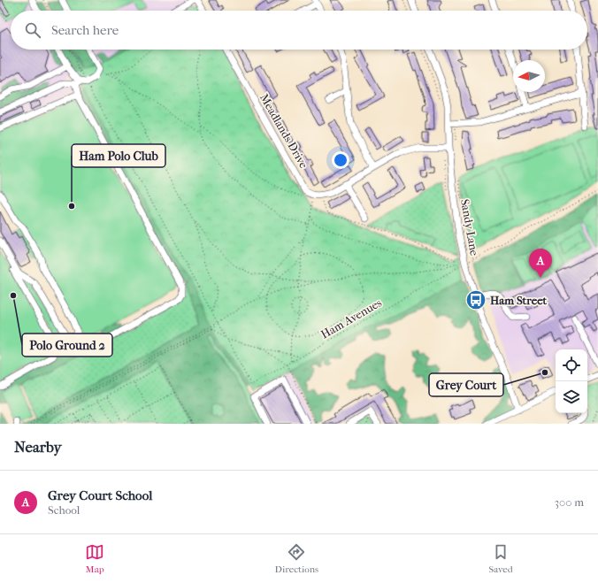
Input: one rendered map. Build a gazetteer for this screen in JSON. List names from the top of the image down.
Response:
{
  "streets": {
    "street": ["Meadlands Drive", "Sandy Lane"],
    "path": ["Ham Avenues"]
  },
  "places": {
    "other": ["Ham Polo Club", "Polo Ground 2", "Grey Court"],
    "bus stop": ["Ham Street"]
  },
  "north": "left",
  "page": {
    "search": "Search here",
    "pins": "A",
    "heading": "Nearby",
    "list": [
      {
        "mark": "A",
        "name": "Grey Court School",
        "note": "School",
        "value": "300 m"
      }
    ],
    "nav": ["Map", "Directions", "Saved"]
  }
}
